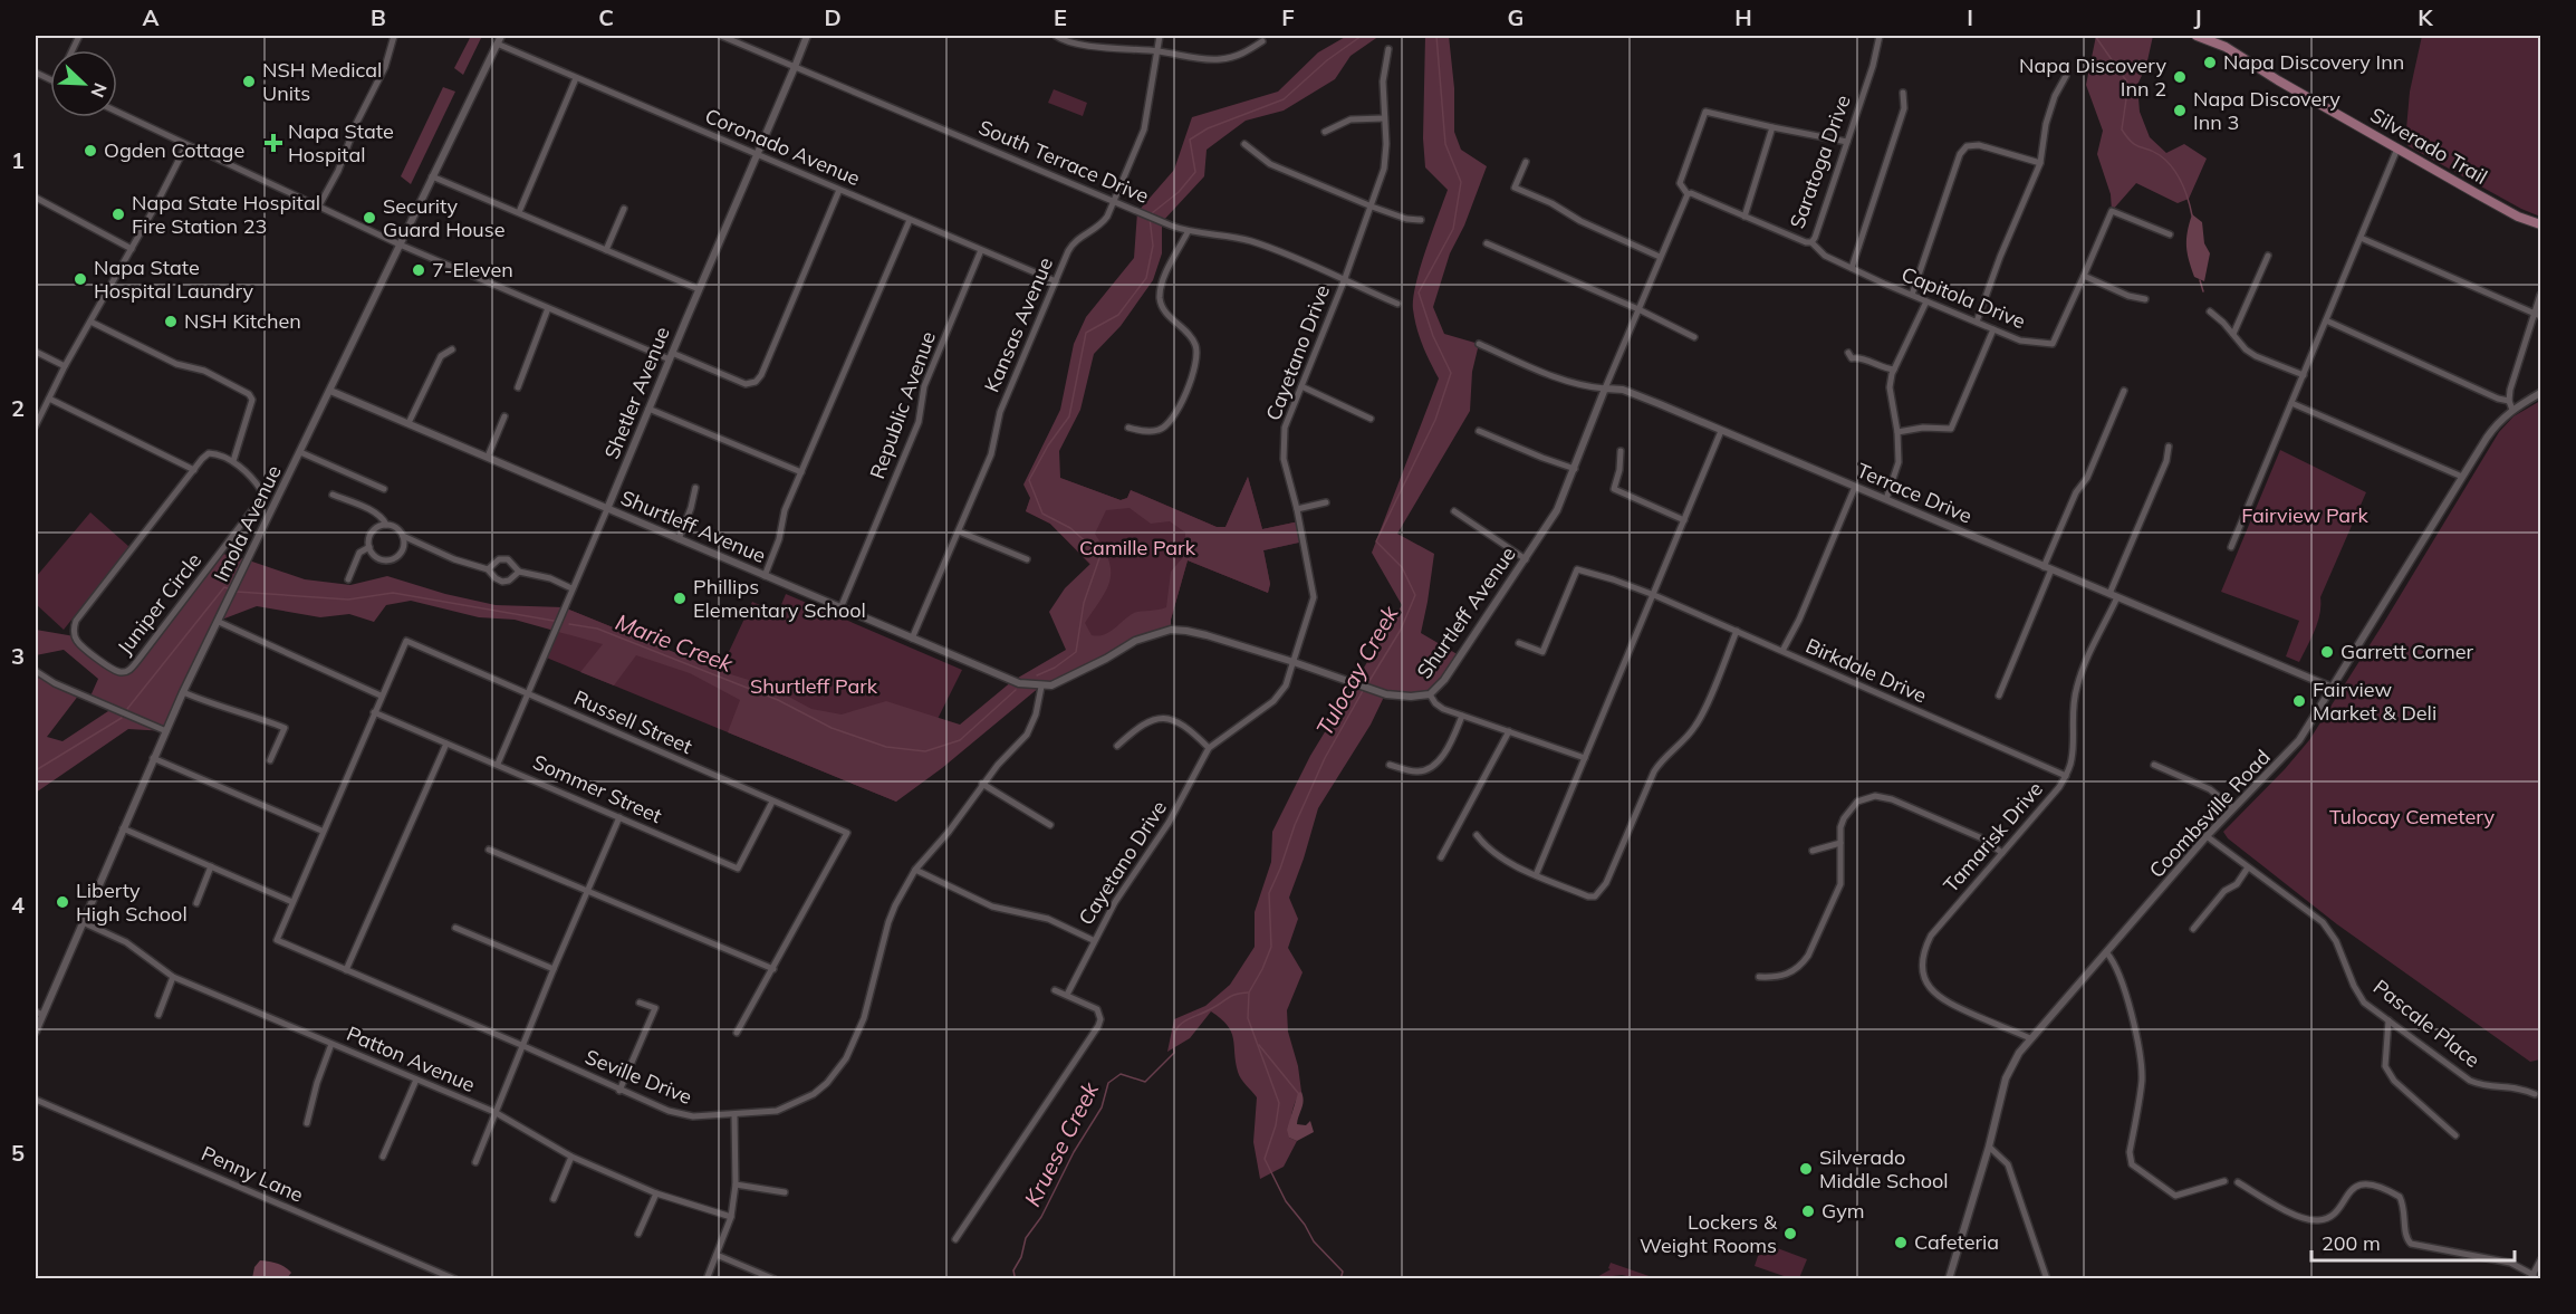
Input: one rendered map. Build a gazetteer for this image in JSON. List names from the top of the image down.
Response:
{
  "streets": {
    "main road": ["Silverado Trail"],
    "street": [
      "Coronado Avenue",
      "South Terrace Drive",
      "Saratoga Drive",
      "Capitola Drive",
      "Kansas Avenue",
      "Cayetano Drive",
      "Shetler Avenue",
      "Republic Avenue",
      "Terrace Drive",
      "Imola Avenue",
      "Shurtleff Avenue",
      "Juniper Circle",
      "Birkdale Drive",
      "Russell Street",
      "Sommer Street",
      "Coombsville Road",
      "Tamarisk Drive",
      "Pascale Place",
      "Patton Avenue",
      "Seville Drive",
      "Penny Lane"
    ]
  },
  "crossings": [
    ["Coronado Avenue", "Kansas Avenue"],
    ["Coronado Avenue", "Shetler Avenue"],
    ["Coronado Avenue", "Republic Avenue"],
    ["Coronado Avenue", "Imola Avenue"],
    ["South Terrace Drive", "Kansas Avenue"],
    ["South Terrace Drive", "Cayetano Drive"],
    ["South Terrace Drive", "Shetler Avenue"],
    ["Saratoga Drive", "Capitola Drive"],
    ["Kansas Avenue", "Shurtleff Avenue"],
    ["Cayetano Drive", "Shurtleff Avenue"],
    ["Shetler Avenue", "Shurtleff Avenue"],
    ["Shetler Avenue", "Russell Street"],
    ["Shetler Avenue", "Sommer Street"],
    ["Republic Avenue", "Shurtleff Avenue"],
    ["Terrace Drive", "Shurtleff Avenue"],
    ["Terrace Drive", "Coombsville Road"],
    ["Terrace Drive", "Tamarisk Drive"],
    ["Imola Avenue", "Shurtleff Avenue"],
    ["Imola Avenue", "Patton Avenue"],
    ["Shurtleff Avenue", "Seville Drive"],
    ["Birkdale Drive", "Tamarisk Drive"],
    ["Russell Street", "Sommer Street"],
    ["Coombsville Road", "Tamarisk Drive"],
    ["Coombsville Road", "Pascale Place"]
  ],
  "water": ["Marie Creek", "Tulocay Creek", "Kruese Creek"],
  "parks": [
    "Fairview Park",
    "Camille Park",
    "Shurtleff Park",
    "Tulocay Cemetery"
  ],
  "places": {
    "other": [
      "Napa Discovery Inn",
      "Napa Discovery Inn 2",
      "NSH Medical Units",
      "Napa Discovery Inn 3",
      "Ogden Cottage",
      "Napa State Hospital Fire Station 23",
      "Security Guard House",
      "7-Eleven",
      "Napa State Hospital Laundry",
      "NSH Kitchen",
      "Phillips Elementary School",
      "Garrett Corner",
      "Fairview Market & Deli",
      "Liberty High School",
      "Silverado Middle School",
      "Gym",
      "Lockers & Weight Rooms",
      "Cafeteria"
    ],
    "health": ["Napa State Hospital"]
  },
  "scale_bar": "200 m",
  "north": "bottom right",
  "grid": {
    "columns": [
      "A",
      "B",
      "C",
      "D",
      "E",
      "F",
      "G",
      "H",
      "I",
      "J",
      "K"
    ],
    "rows": [
      "1",
      "2",
      "3",
      "4",
      "5"
    ]
  }
}
